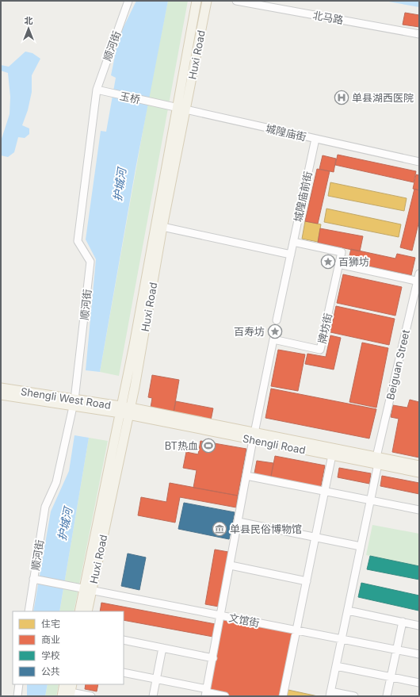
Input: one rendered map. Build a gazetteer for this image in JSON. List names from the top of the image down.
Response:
{
  "streets": {
    "main road": ["Huxi Road", "Shengli West Road", "Shengli Road"],
    "street": [
      "北马路",
      "顺河街",
      "玉桥",
      "城隍庙街",
      "城隍庙前街",
      "牌坊街",
      "Beiguan Street",
      "文馆街"
    ]
  },
  "crossings": [
    ["顺河街", "玉桥"],
    ["顺河街", "Shengli West Road"],
    ["顺河街", "文馆街"],
    ["Huxi Road", "城隍庙街"],
    ["Huxi Road", "Shengli West Road"],
    ["Huxi Road", "Shengli Road"],
    ["Huxi Road", "文馆街"],
    ["玉桥", "城隍庙街"],
    ["城隍庙街", "城隍庙前街"],
    ["城隍庙前街", "牌坊街"],
    ["牌坊街", "Shengli Road"],
    ["Beiguan Street", "Shengli Road"],
    ["Beiguan Street", "文馆街"],
    ["Shengli West Road", "Shengli Road"]
  ],
  "water": ["护城河"],
  "places": {
    "hospital": ["单县湖西医院"],
    "place": ["百狮坊", "百寿坊"],
    "sports": ["BT热血"],
    "museum": ["单县民俗博物馆"]
  },
  "legend": [
    "住宅",
    "商业",
    "学校",
    "公共"
  ],
  "north": "top"
}
